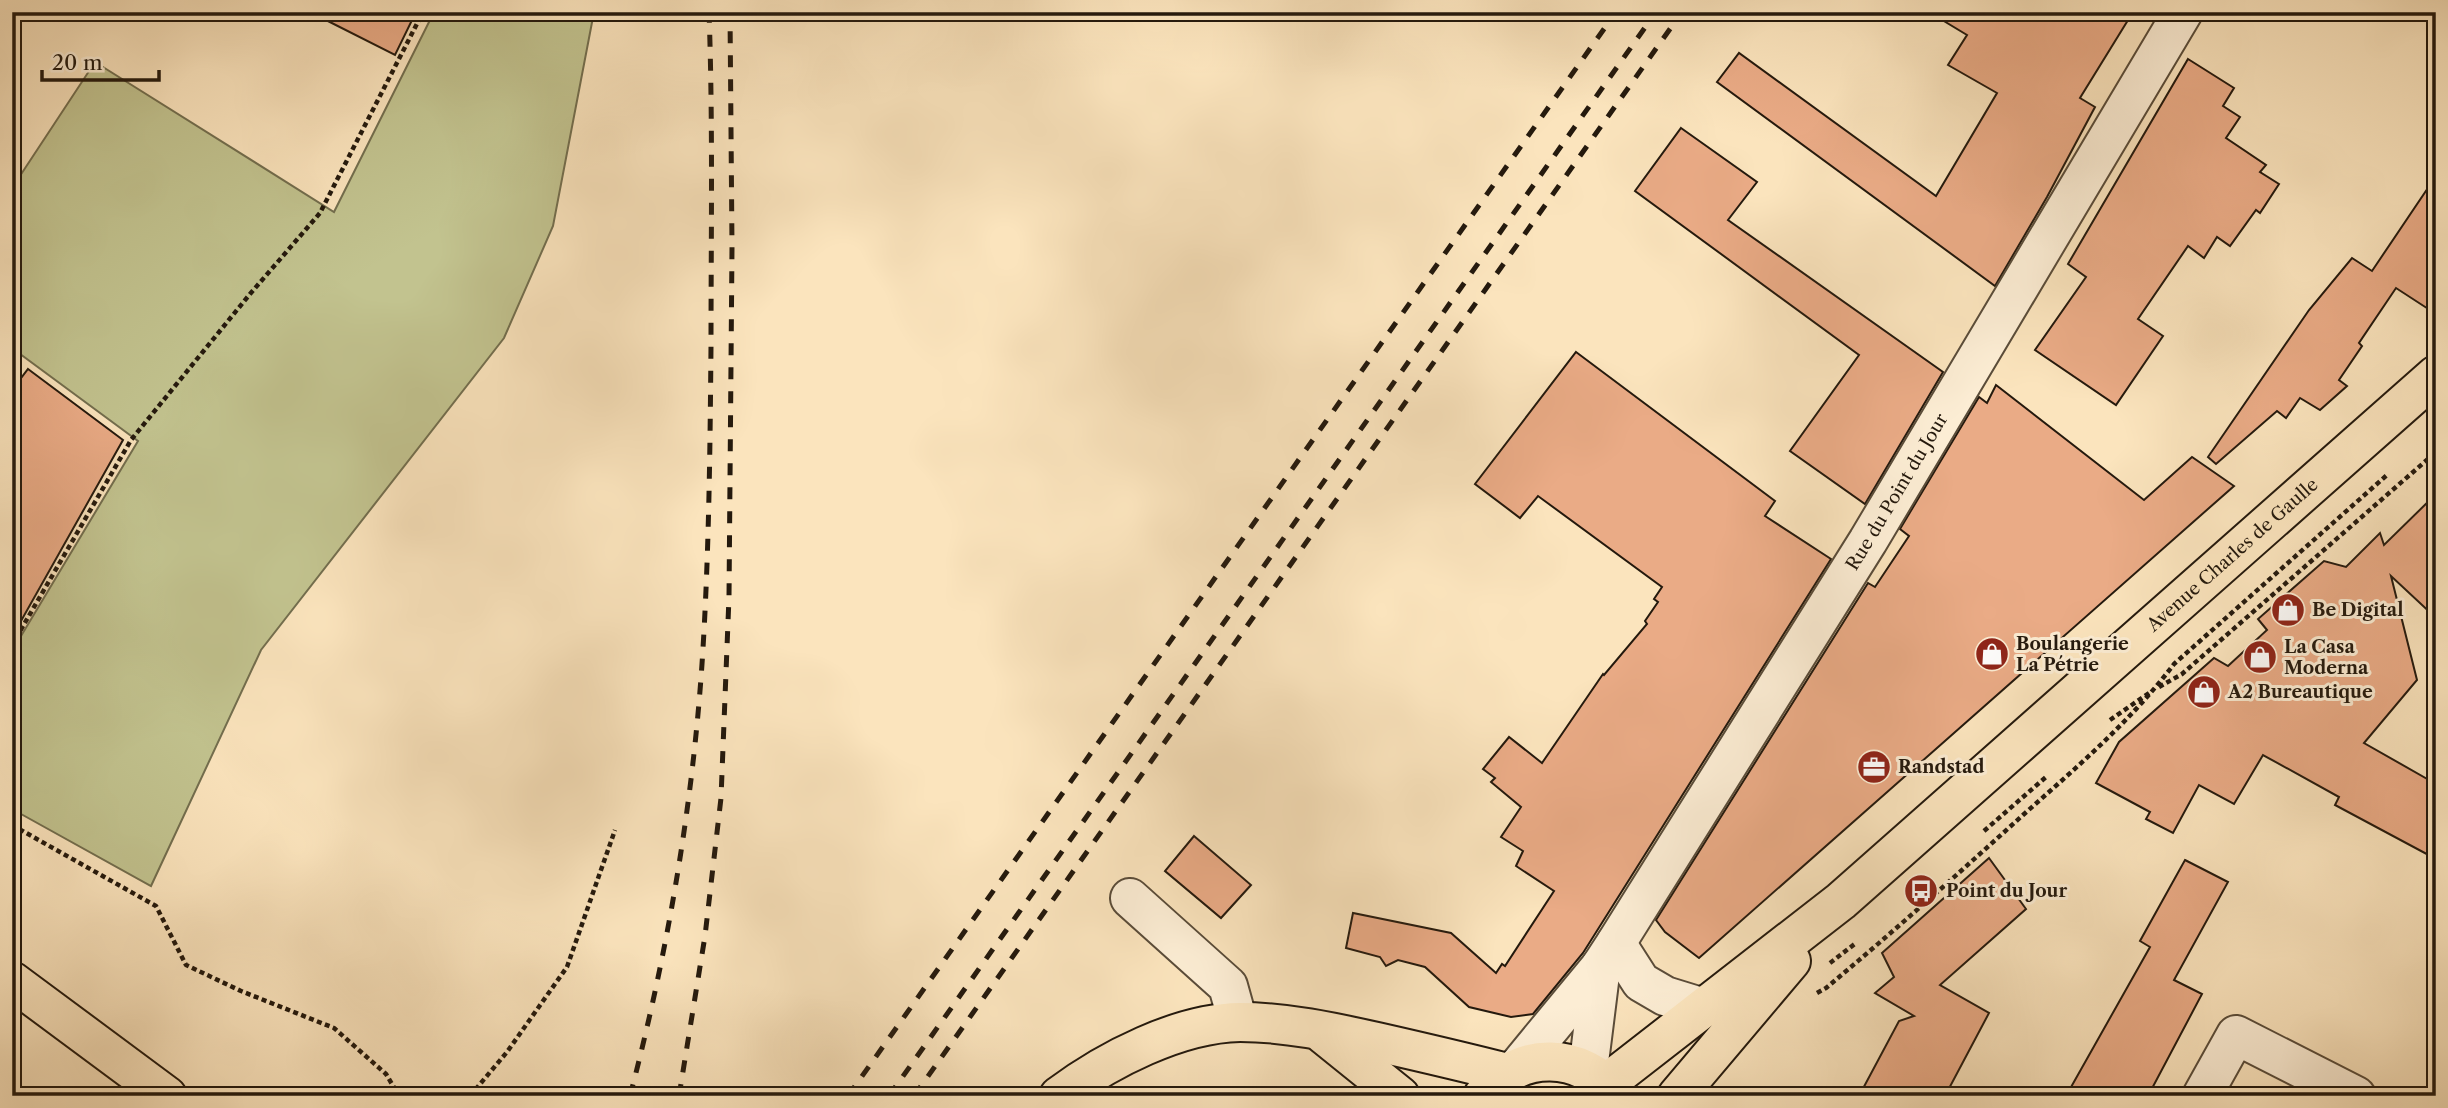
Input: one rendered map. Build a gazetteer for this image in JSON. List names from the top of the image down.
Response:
{
  "streets": {
    "main road": ["Avenue Charles de Gaulle"],
    "street": ["Rue du Point du Jour"]
  },
  "places": {
    "shop": [
      "Be Digital",
      "Boulangerie La Pétrie",
      "La Casa Moderna",
      "A2 Bureautique"
    ],
    "office": ["Randstad"],
    "bus stop": ["Point du Jour"]
  },
  "scale_bar": "20 m"
}
